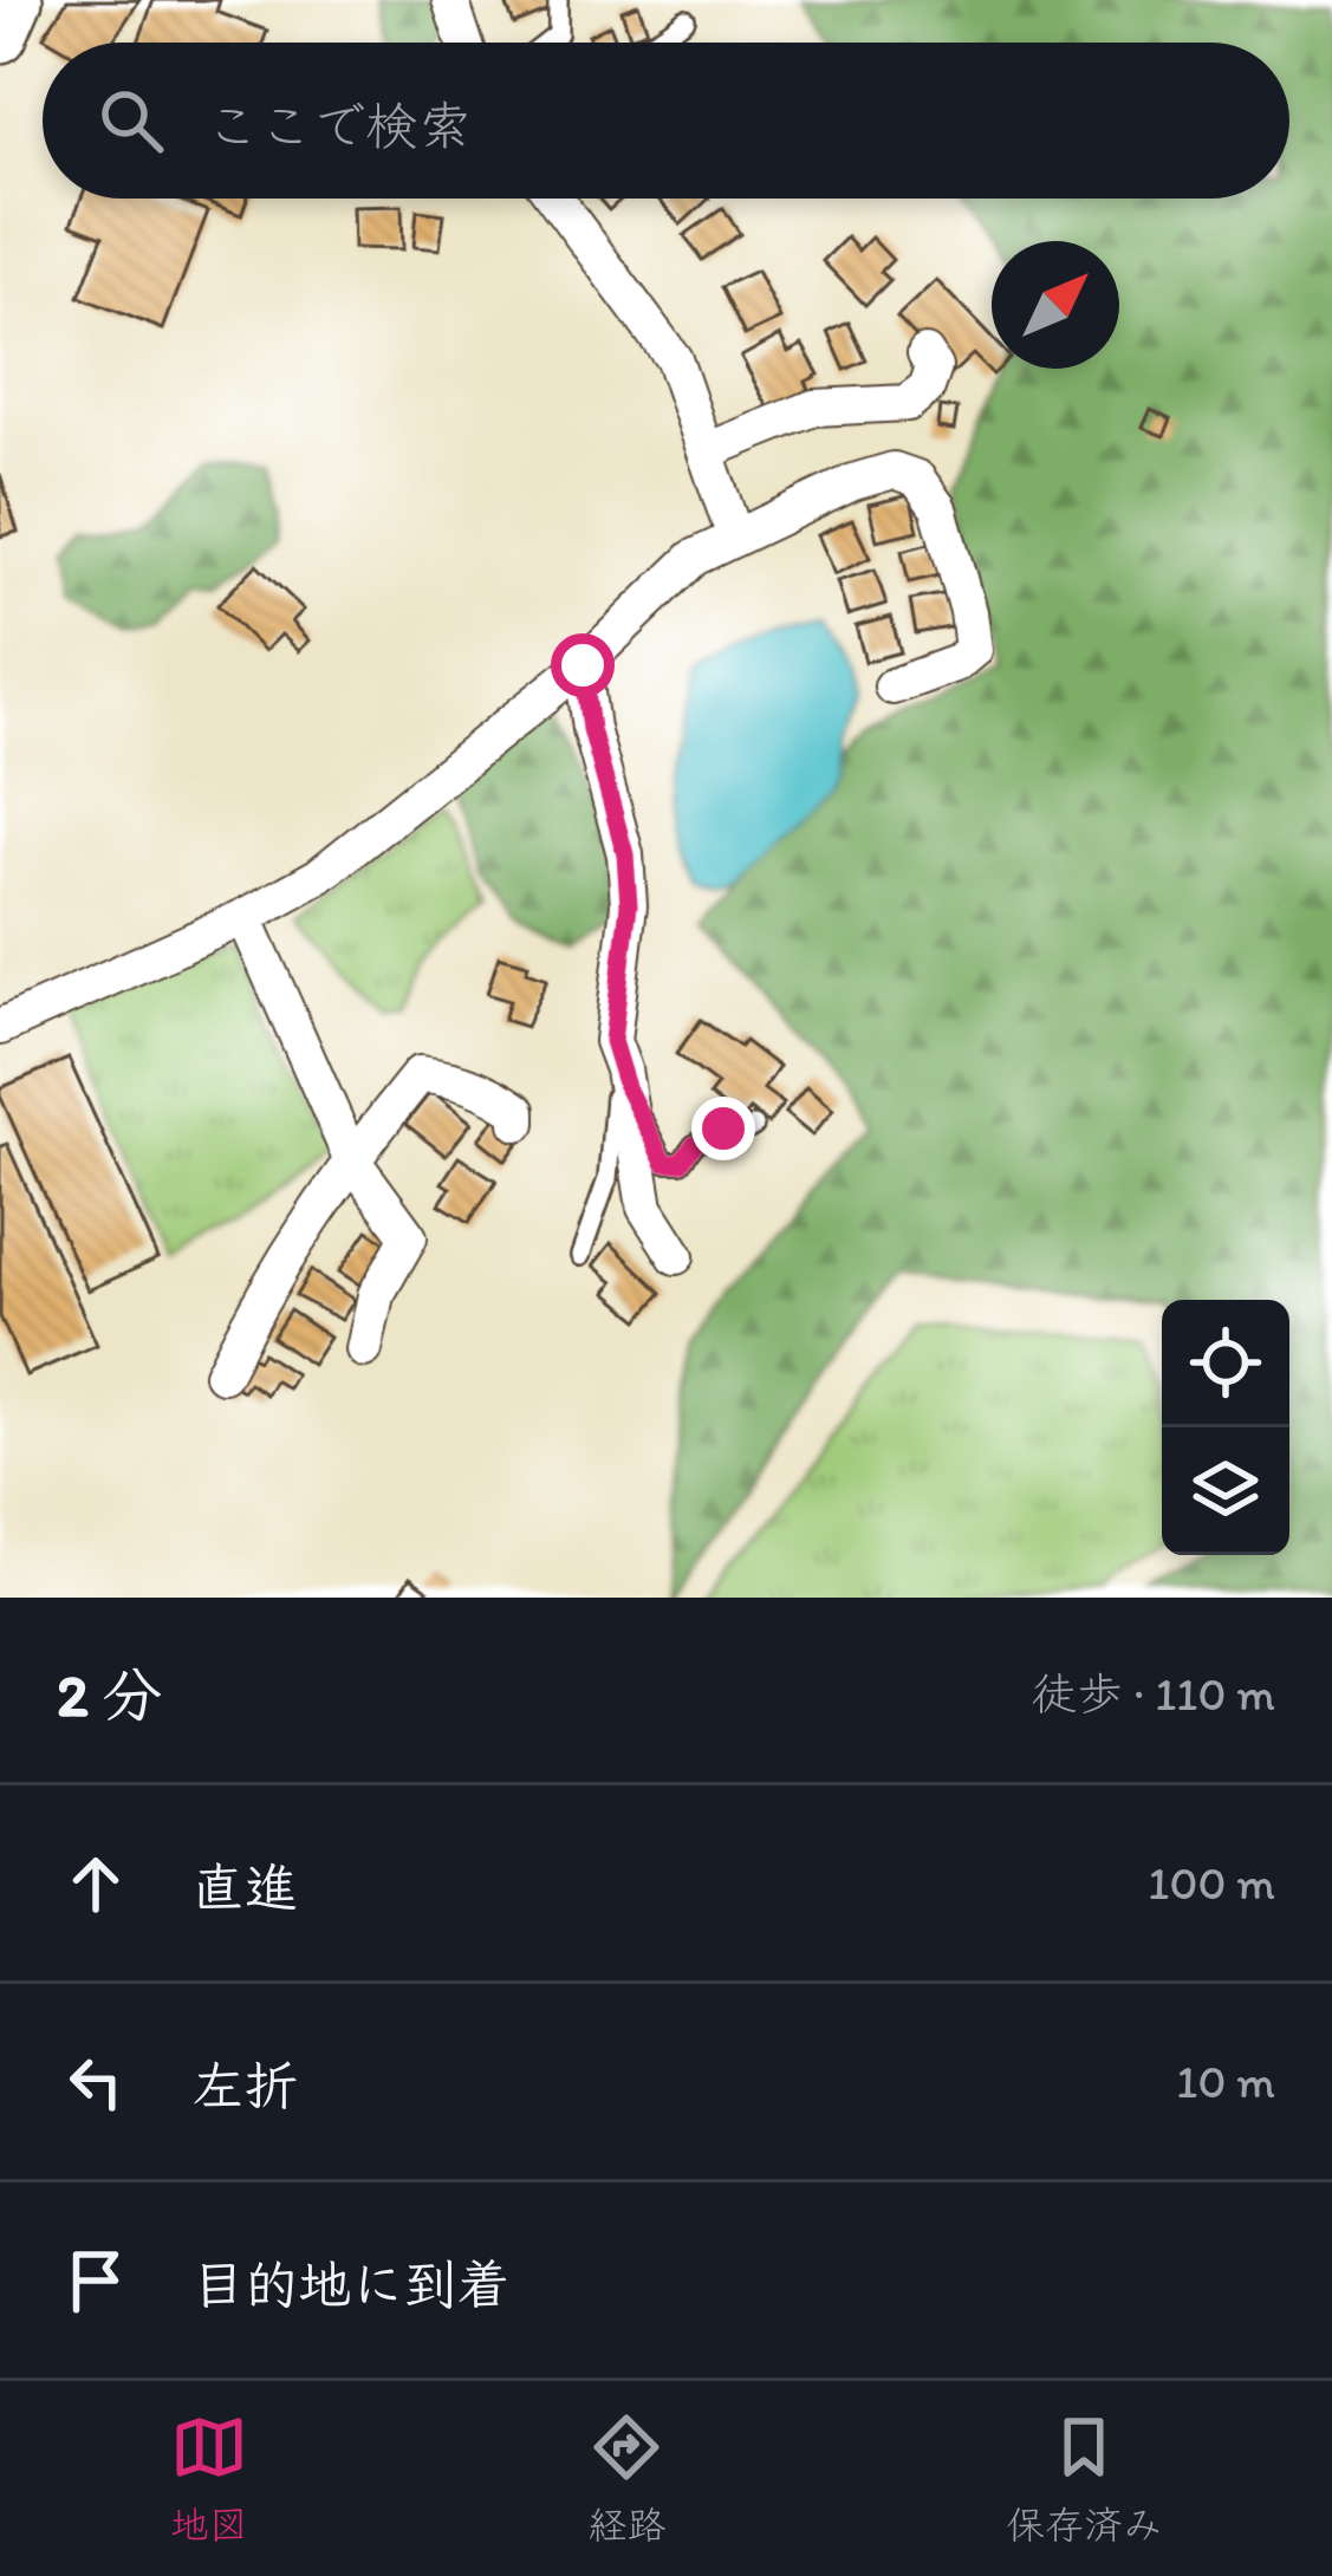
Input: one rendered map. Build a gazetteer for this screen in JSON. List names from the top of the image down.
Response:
{
  "north": "top right",
  "page": {
    "search": "ここで検索",
    "heading": ["2 分", "徒歩 · 110 m"],
    "list": [
      ["直進", "100 m"],
      ["左折", "10 m"],
      "目的地に到着"
    ],
    "nav": ["地図", "経路", "保存済み"]
  }
}
